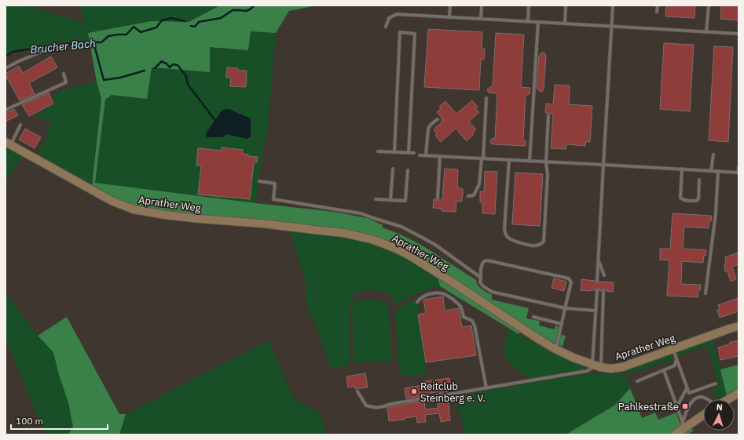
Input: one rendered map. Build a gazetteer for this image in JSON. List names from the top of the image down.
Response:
{
  "streets": {
    "street": ["Aprather Weg"]
  },
  "water": ["Brucher Bach"],
  "places": {
    "other": ["Reitclub Steinberg e. V."],
    "transit": ["Pahlkestraße"]
  },
  "scale_bar": "100 m",
  "north": "top"
}
